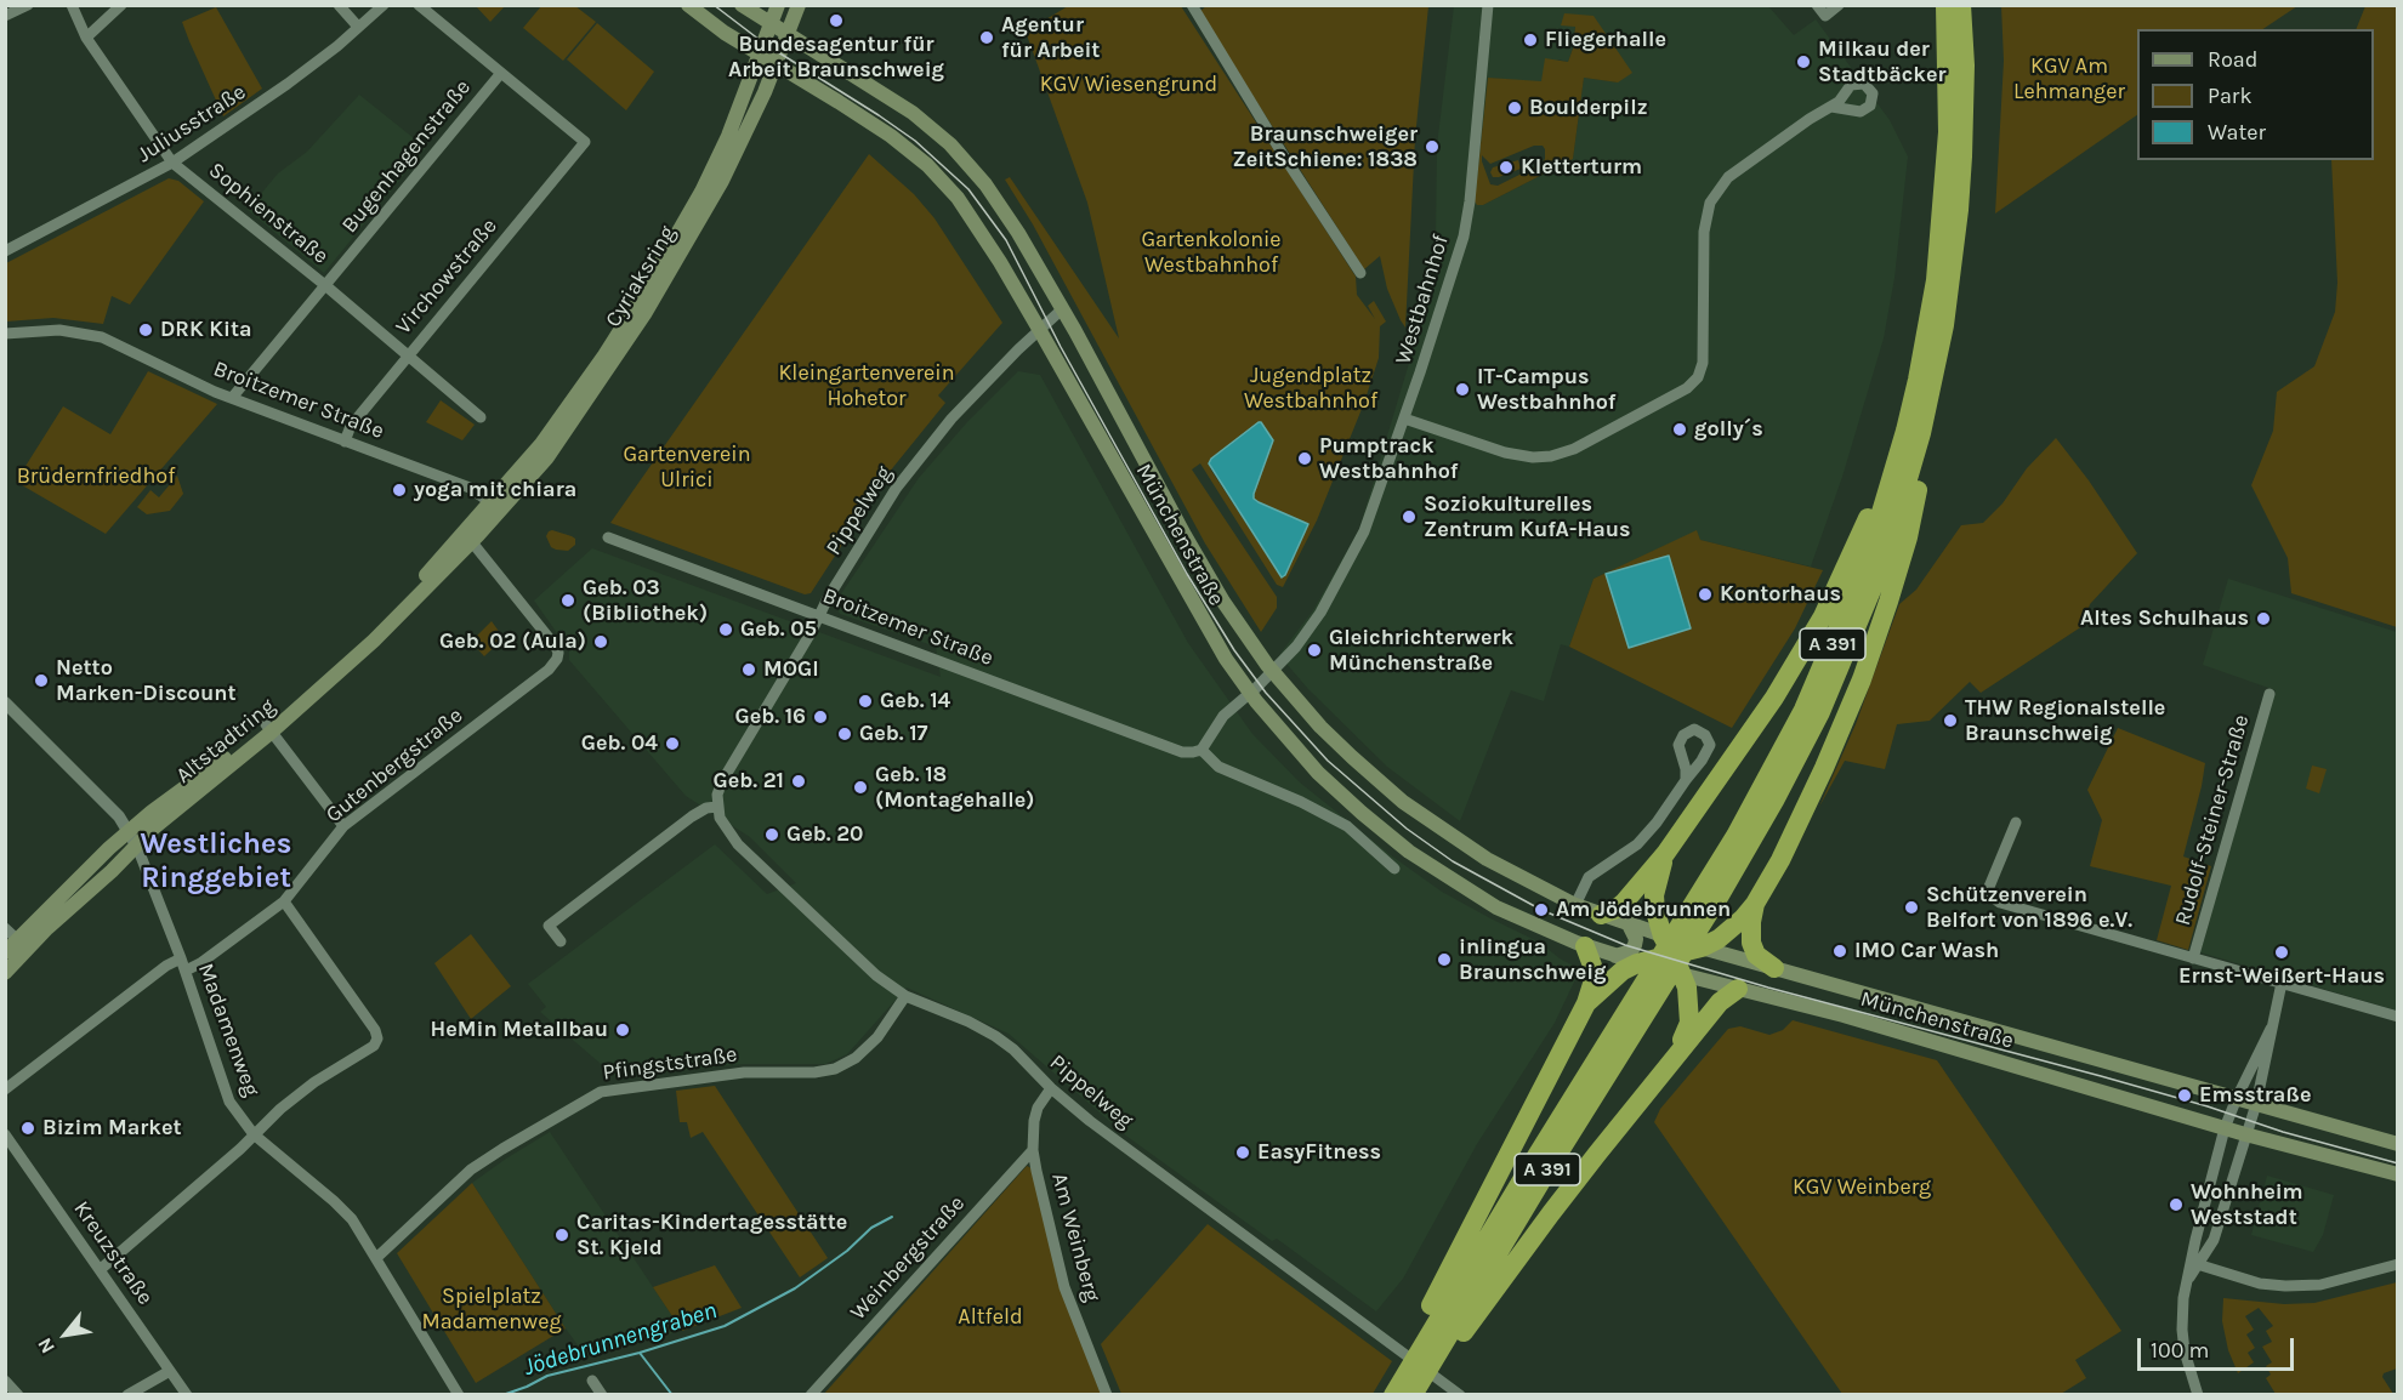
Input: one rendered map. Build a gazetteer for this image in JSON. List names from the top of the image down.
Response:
{
  "streets": {
    "highway": ["A 391"],
    "main road": ["Cyriaksring", "Münchenstraße", "Altstadtring"],
    "street": [
      "Juliusstraße",
      "Bugenhagenstraße",
      "Sophienstraße",
      "Virchowstraße",
      "Westbahnhof",
      "Broitzemer Straße",
      "Pippelweg",
      "Gutenbergstraße",
      "Rudolf-Steiner-Straße",
      "Madamenweg",
      "Pfingststraße",
      "Am Weinberg",
      "Kreuzstraße",
      "Weinbergstraße"
    ]
  },
  "crossings": [
    ["Juliusstraße", "Sophienstraße"],
    ["Bugenhagenstraße", "Sophienstraße"],
    ["Bugenhagenstraße", "Virchowstraße"],
    ["Bugenhagenstraße", "Broitzemer Straße"],
    ["Sophienstraße", "Virchowstraße"],
    ["Virchowstraße", "Broitzemer Straße"],
    ["Cyriaksring", "Broitzemer Straße"],
    ["Cyriaksring", "Münchenstraße"],
    ["Cyriaksring", "Altstadtring"],
    ["Cyriaksring", "Gutenbergstraße"],
    ["Westbahnhof", "Broitzemer Straße"],
    ["Broitzemer Straße", "Pippelweg"],
    ["Pippelweg", "Münchenstraße"],
    ["Pippelweg", "Pfingststraße"],
    ["Pippelweg", "Am Weinberg"],
    ["Altstadtring", "Gutenbergstraße"],
    ["Altstadtring", "Madamenweg"],
    ["Gutenbergstraße", "Madamenweg"],
    ["Madamenweg", "Pfingststraße"],
    ["Am Weinberg", "Weinbergstraße"]
  ],
  "districts": ["Westliches Ringgebiet"],
  "water": ["Jödebrunnengraben"],
  "parks": [
    "KGV Am Lehmanger",
    "KGV Wiesengrund",
    "Gartenkolonie Westbahnhof",
    "Kleingartenverein Hohetor",
    "Jugendplatz Westbahnhof",
    "Gartenverein Ulrici",
    "Brüdernfriedhof",
    "KGV Weinberg",
    "Spielplatz Madamenweg",
    "Altfeld"
  ],
  "places": [
    "Bundesagentur für Arbeit Braunschweig",
    "Agentur für Arbeit",
    "Fliegerhalle",
    "Milkau der Stadtbäcker",
    "Boulderpilz",
    "Braunschweiger ZeitSchiene: 1838",
    "Kletterturm",
    "DRK Kita",
    "IT-Campus Westbahnhof",
    "golly´s",
    "Pumptrack Westbahnhof",
    "yoga mit chiara",
    "Soziokulturelles Zentrum KufA-Haus",
    "Kontorhaus",
    "Geb. 03 (Bibliothek)",
    "Altes Schulhaus",
    "Geb. 05",
    "Geb. 02 (Aula)",
    "Gleichrichterwerk Münchenstraße",
    "MOGI",
    "Netto Marken-Discount",
    "Geb. 14",
    "Geb. 16",
    "THW Regionalstelle Braunschweig",
    "Geb. 17",
    "Geb. 04",
    "Geb. 21",
    "Geb. 18 (Montagehalle)",
    "Geb. 20",
    "Schützenverein Belfort von 1896 e.V.",
    "Am Jödebrunnen",
    "IMO Car Wash",
    "Ernst-Weißert-Haus",
    "inlingua Braunschweig",
    "HeMin Metallbau",
    "Emsstraße",
    "Bizim Market",
    "EasyFitness",
    "Wohnheim Weststadt",
    "Caritas-Kindertagesstätte St. Kjeld"
  ],
  "legend": ["Road", "Park", "Water"],
  "scale_bar": "100 m",
  "north": "bottom left"
}
